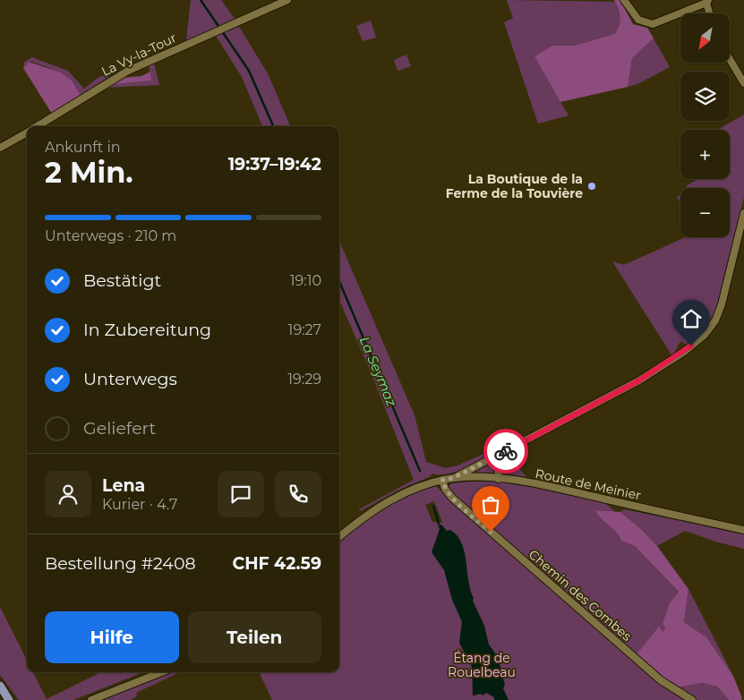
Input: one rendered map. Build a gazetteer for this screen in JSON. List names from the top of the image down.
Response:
{
  "streets": {
    "street": ["La Vy-la-Tour", "Route de Meinier", "Chemin des Combes"]
  },
  "crossings": [
    ["Route de Meinier", "Chemin des Combes"]
  ],
  "water": ["La Seymaz"],
  "parks": ["Étang de Rouelbeau"],
  "places": ["La Boutique de la Ferme de la Touvière"],
  "north": "bottom left",
  "page": {
    "map_buttons": ["+", "−"],
    "heading": ["2 Min.", "Ankunft in", "19:37–19:42"],
    "panel": [
      "Lena",
      "Kurier · 4.7",
      "Bestellung #2408",
      "CHF 42.59"
    ],
    "bar": "Unterwegs · 210 m",
    "list": [
      ["Bestätigt", "19:10"],
      ["In Zubereitung", "19:27"],
      ["Unterwegs", "19:29"],
      "Geliefert"
    ],
    "buttons": ["Hilfe", "Teilen"]
  }
}
